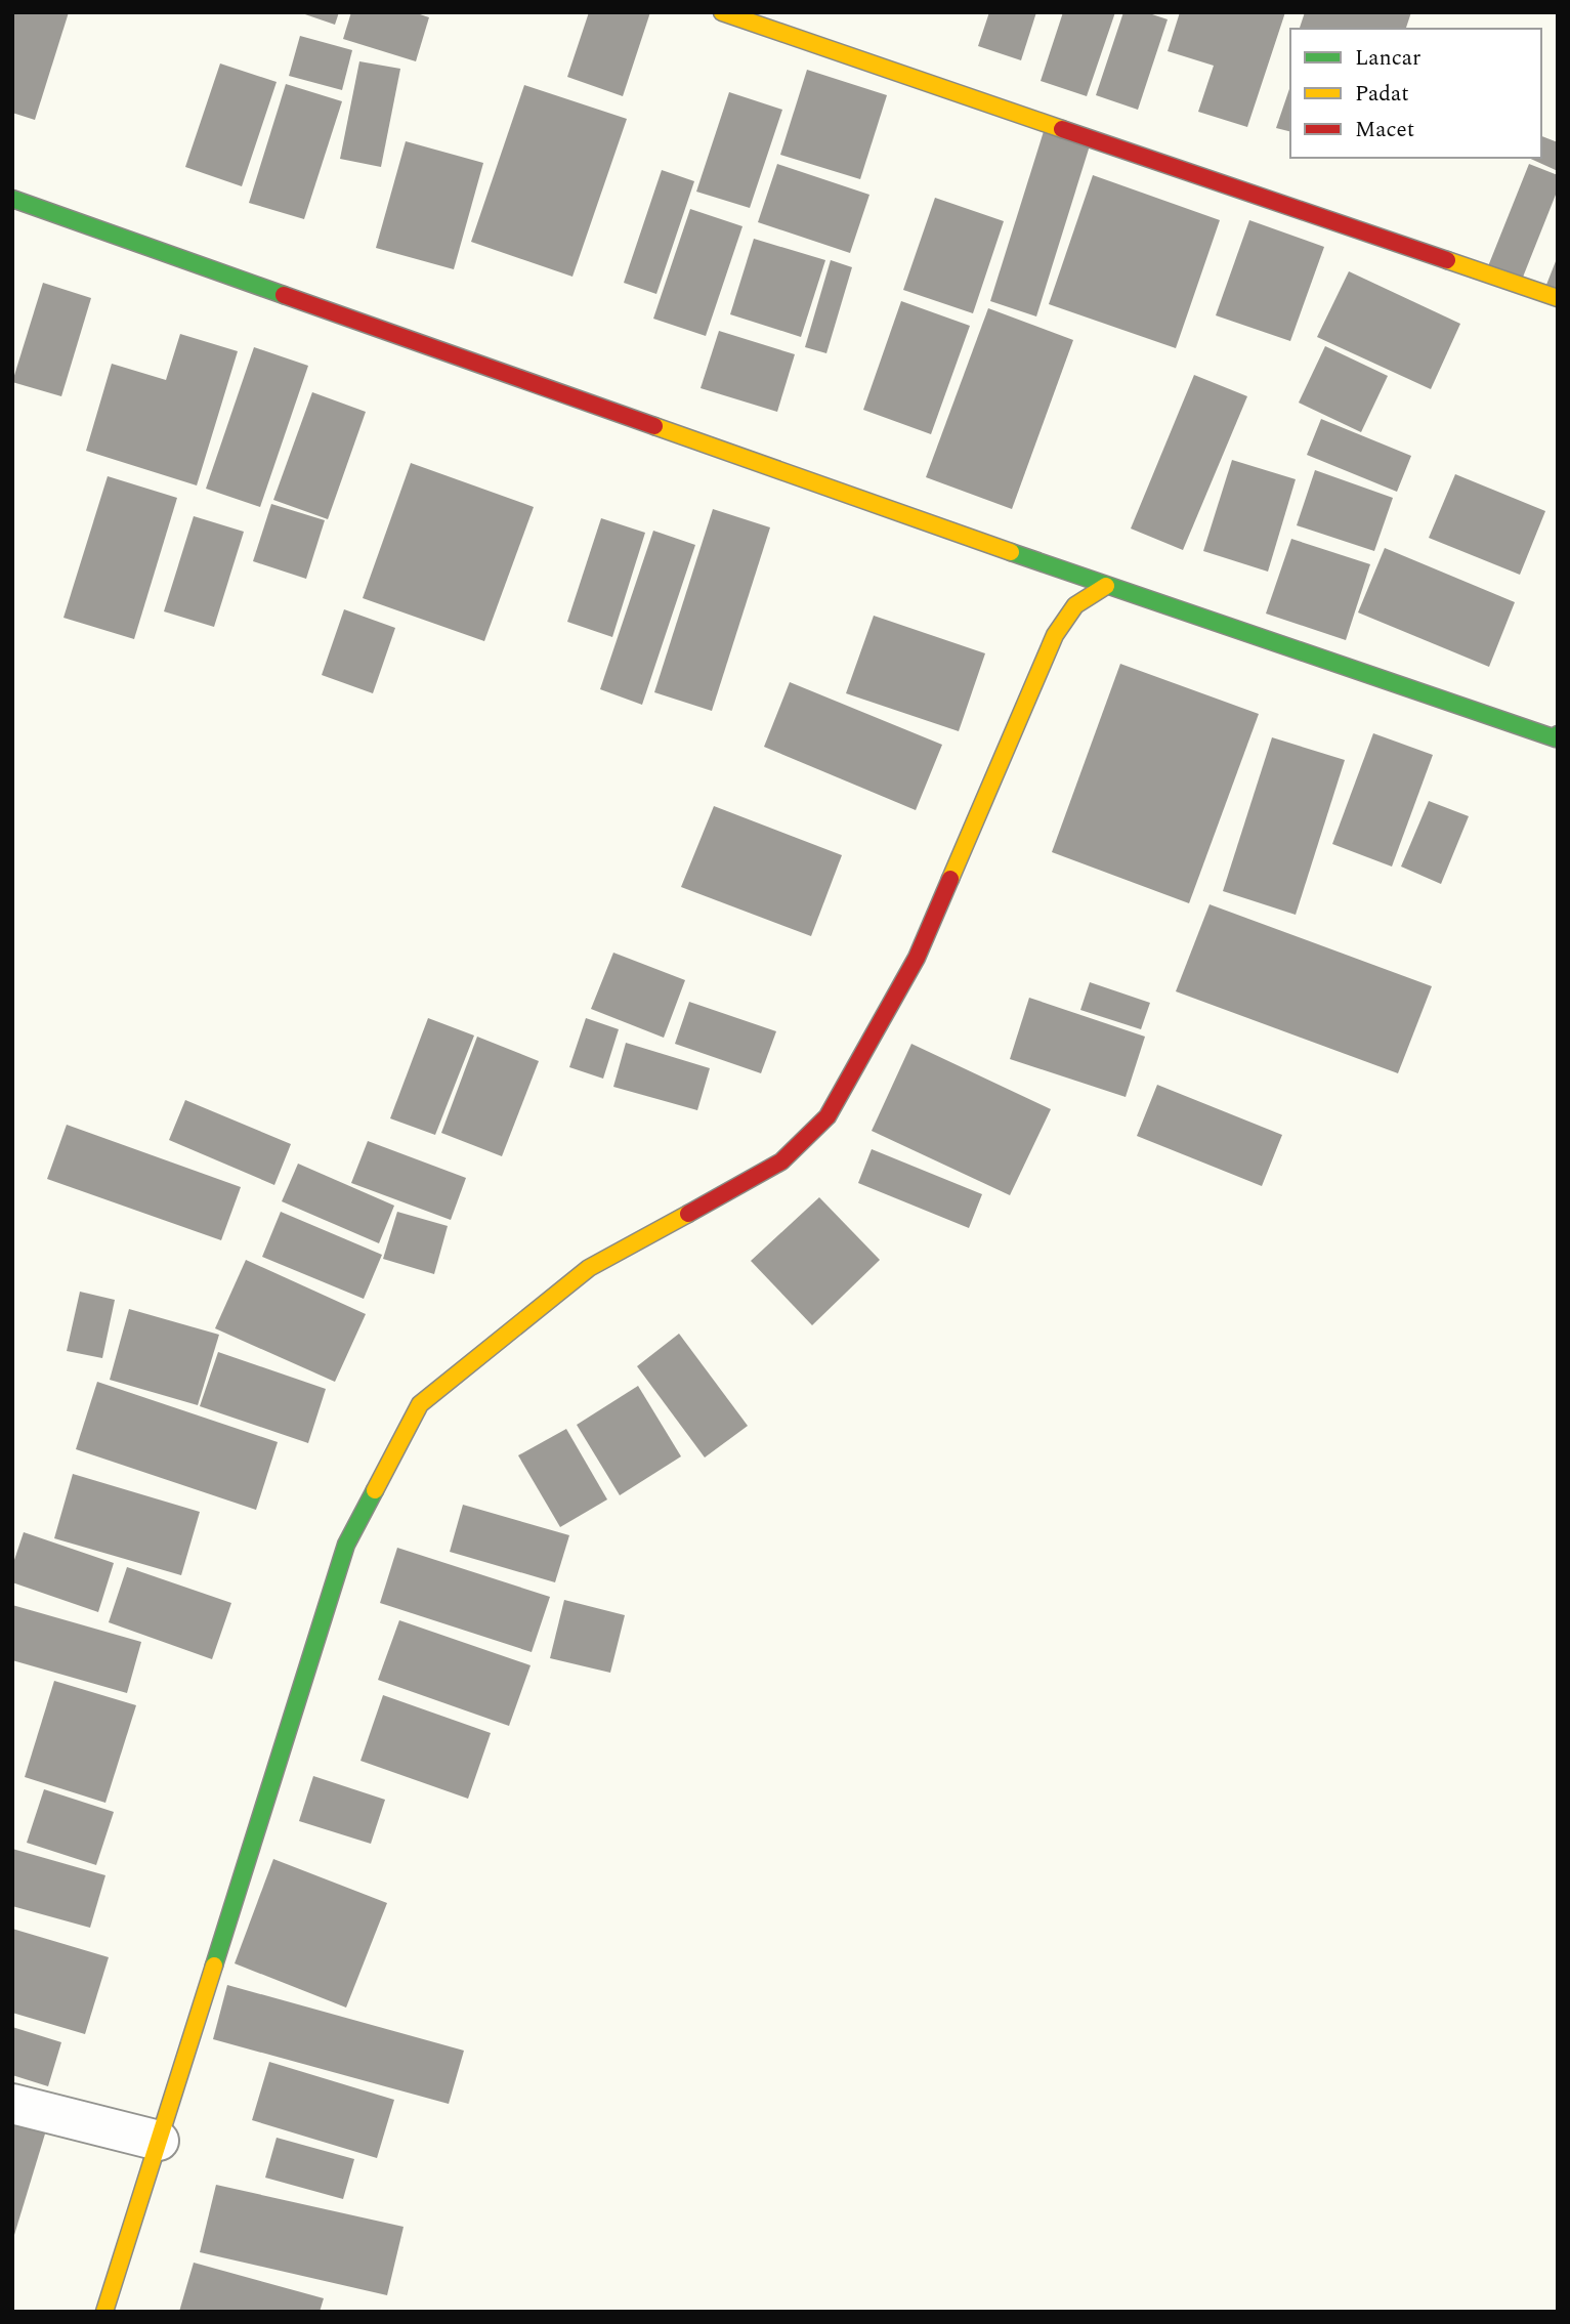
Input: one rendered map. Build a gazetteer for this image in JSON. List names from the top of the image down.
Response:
{
  "legend": ["Lancar", "Padat", "Macet"]
}
